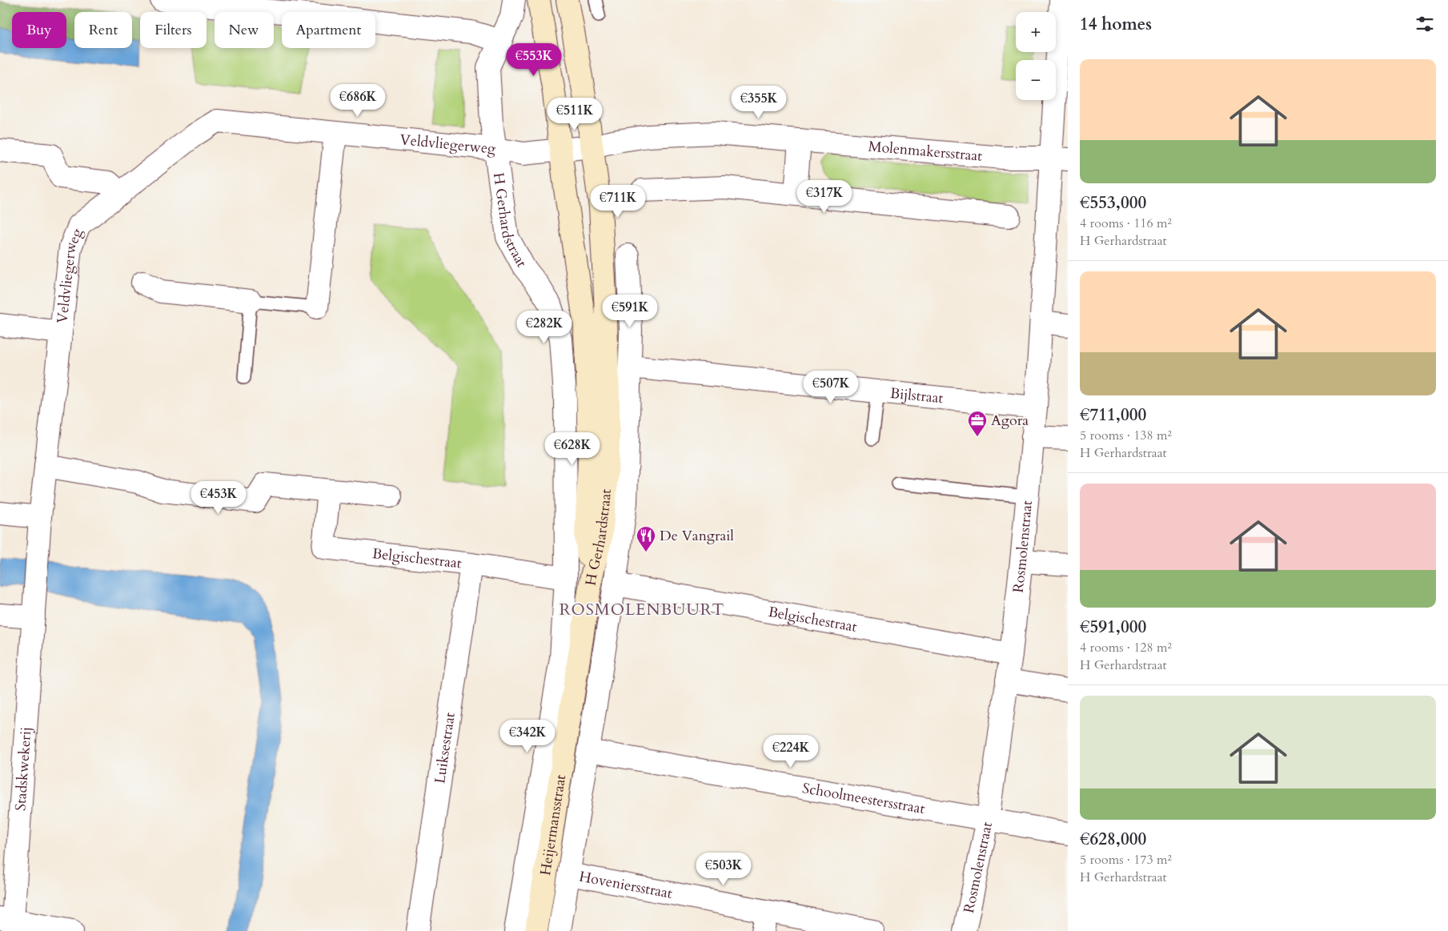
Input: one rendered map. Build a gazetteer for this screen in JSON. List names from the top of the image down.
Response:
{
  "streets": {
    "main road": ["H Gerhardstraat", "Heijermansstraat"],
    "street": [
      "Veldvliegerweg",
      "Molenmakersstraat",
      "Bijlstraat",
      "Rosmolenstraat",
      "Belgischestraat",
      "Luiksestraat",
      "Stadskwekerij",
      "Schoolmeestersstraat",
      "Hoveniersstraat"
    ]
  },
  "crossings": [
    ["Veldvliegerweg", "Molenmakersstraat"],
    ["Veldvliegerweg", "H Gerhardstraat"],
    ["Veldvliegerweg", "Stadskwekerij"],
    ["Molenmakersstraat", "H Gerhardstraat"],
    ["Molenmakersstraat", "Rosmolenstraat"],
    ["H Gerhardstraat", "Bijlstraat"],
    ["H Gerhardstraat", "Belgischestraat"],
    ["H Gerhardstraat", "Heijermansstraat"],
    ["Bijlstraat", "Rosmolenstraat"],
    ["Rosmolenstraat", "Belgischestraat"],
    ["Rosmolenstraat", "Schoolmeestersstraat"],
    ["Belgischestraat", "Luiksestraat"],
    ["Belgischestraat", "Heijermansstraat"],
    ["Schoolmeestersstraat", "Heijermansstraat"],
    ["Heijermansstraat", "Hoveniersstraat"]
  ],
  "districts": ["ROSMOLENBUURT"],
  "places": {
    "office": ["Agora"],
    "restaurant": ["De Vangrail"]
  },
  "page": {
    "heading": "14 homes",
    "map_buttons": ["+", "−"],
    "chip": [
      "Buy",
      "Rent",
      "Filters",
      "New",
      "Apartment"
    ],
    "price": [
      "€553K",
      "€686K",
      "€355K",
      "€511K",
      "€317K",
      "€711K",
      "€591K",
      "€282K",
      "€507K",
      "€628K",
      "€453K",
      "€342K",
      "€224K",
      "€503K"
    ],
    "list": [
      {
        "name": "€553,000",
        "note": "4 rooms · 116 m² · H Gerhardstraat"
      },
      {
        "name": "€711,000",
        "note": "5 rooms · 138 m² · H Gerhardstraat"
      },
      {
        "name": "€591,000",
        "note": "4 rooms · 128 m² · H Gerhardstraat"
      },
      {
        "name": "€628,000",
        "note": "5 rooms · 173 m² · H Gerhardstraat"
      }
    ]
  }
}
